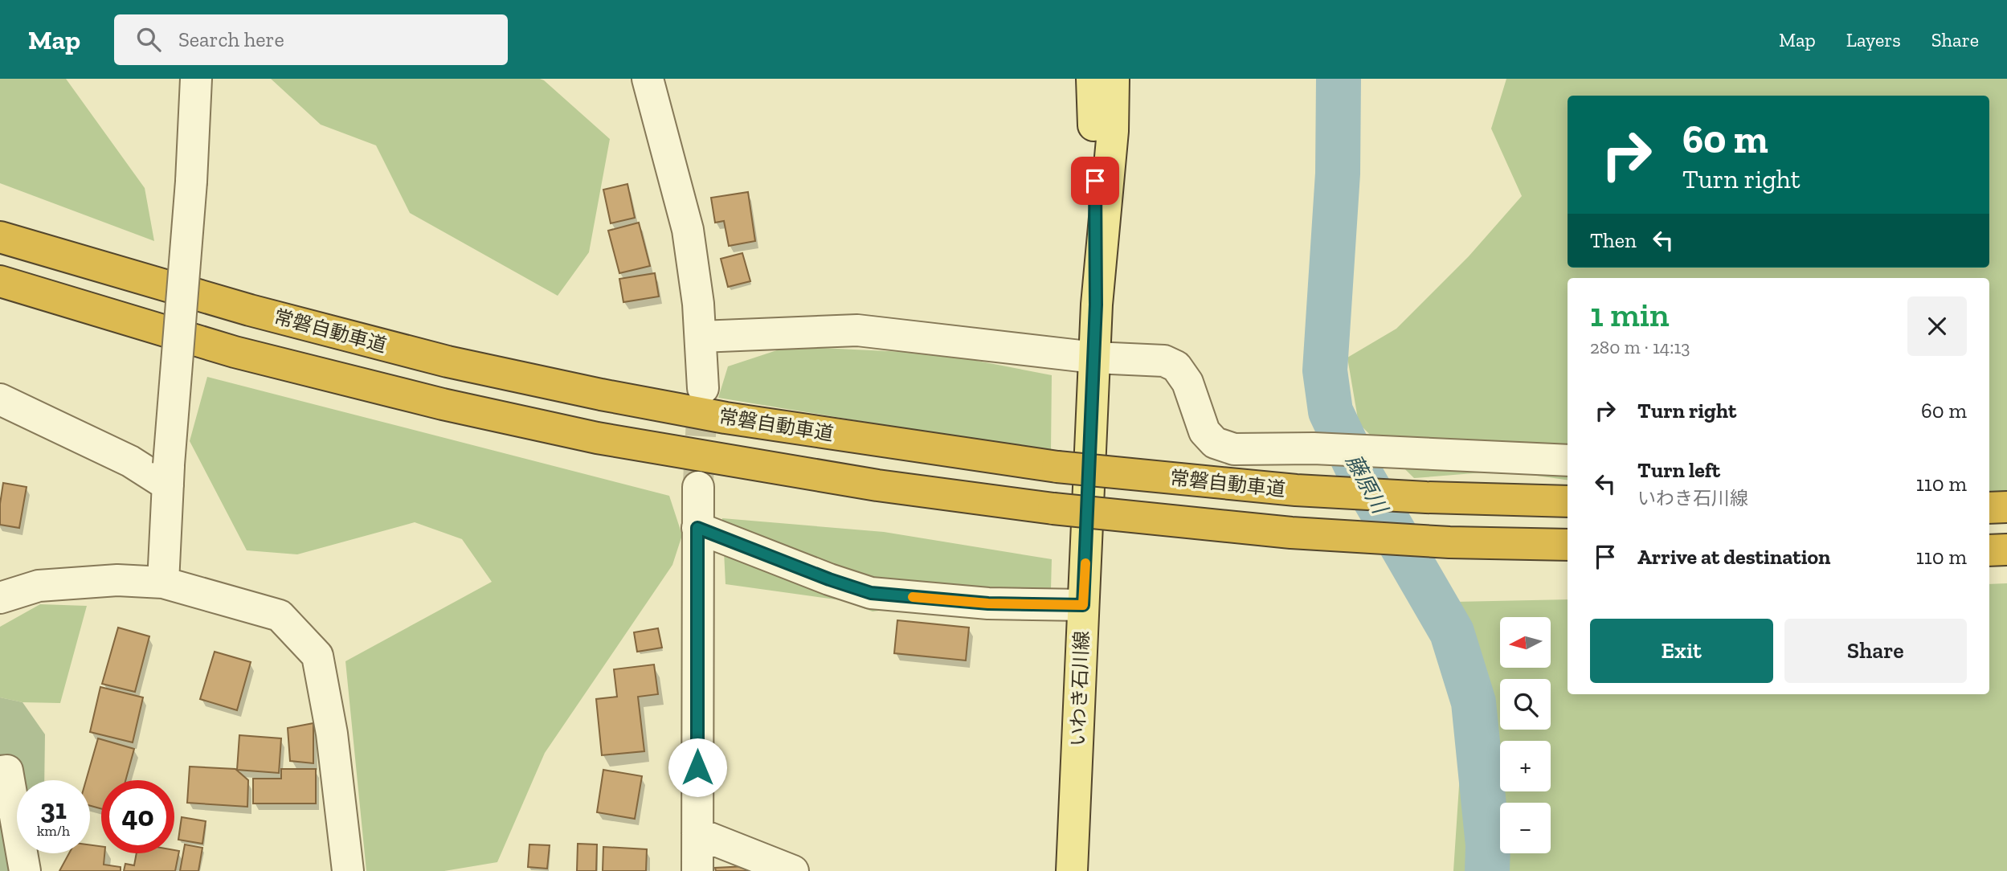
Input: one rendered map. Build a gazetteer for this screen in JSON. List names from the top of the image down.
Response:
{
  "streets": {
    "highway": ["常磐自動車道"],
    "main road": ["いわき石川線"]
  },
  "water": ["藤原川"],
  "north": "left",
  "page": {
    "header": "Map",
    "search": "Search here",
    "nav": ["Map", "Layers", "Share"],
    "turn": ["60 m", "Turn right"],
    "then": "Then",
    "heading": ["1 min", "280 m · 14:13"],
    "list": [
      {
        "name": "Turn right",
        "value": "60 m"
      },
      {
        "name": "Turn left",
        "note": "いわき石川線",
        "value": "110 m"
      },
      {
        "name": "Arrive at destination",
        "value": "110 m"
      }
    ],
    "buttons": ["Exit", "Share"],
    "map_buttons": ["+", "−"],
    "speed": "31 km/h",
    "limit": "40"
  }
}
